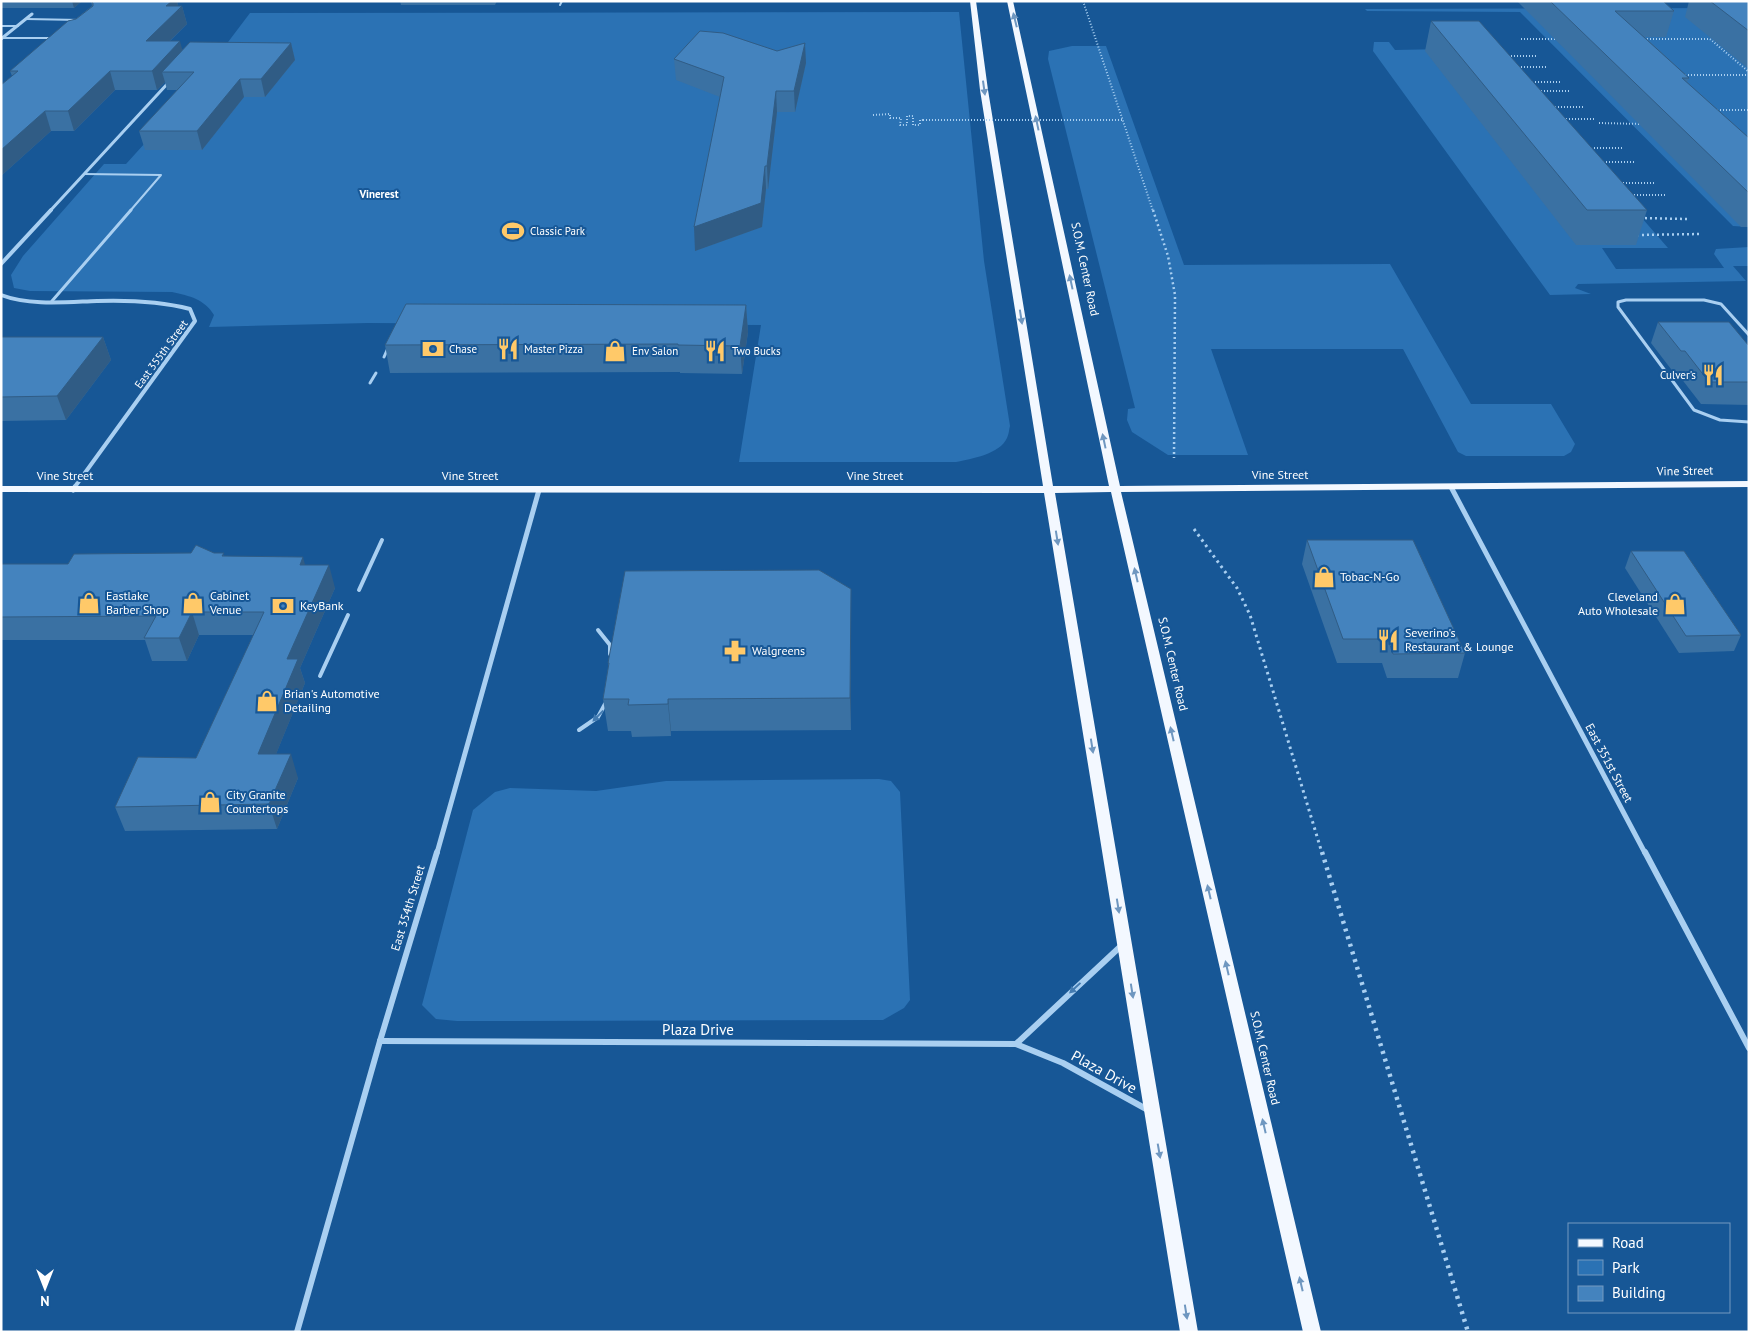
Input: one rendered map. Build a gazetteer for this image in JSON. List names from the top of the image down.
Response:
{
  "streets": {
    "main road": ["S.O.M. Center Road", "Vine Street"],
    "street": [
      "East 355th Street",
      "East 351st Street",
      "East 354th Street",
      "Plaza Drive"
    ]
  },
  "crossings": [
    ["S.O.M. Center Road", "Vine Street"],
    ["East 355th Street", "Vine Street"],
    ["Vine Street", "East 351st Street"],
    ["Vine Street", "East 354th Street"],
    ["East 354th Street", "Plaza Drive"]
  ],
  "districts": ["Vinerest"],
  "places": {
    "sports": ["Classic Park"],
    "bank": ["Chase", "KeyBank"],
    "restaurant": [
      "Master Pizza",
      "Two Bucks",
      "Culver's",
      "Severino's Restaurant & Lounge"
    ],
    "shop": [
      "Env Salon",
      "Tobac-N-Go",
      "Eastlake Barber Shop",
      "Cabinet Venue",
      "Cleveland Auto Wholesale",
      "Brian's Automotive Detailing",
      "City Granite Countertops"
    ],
    "pharmacy": ["Walgreens"]
  },
  "legend": ["Road", "Park", "Building"],
  "north": "bottom"
}
